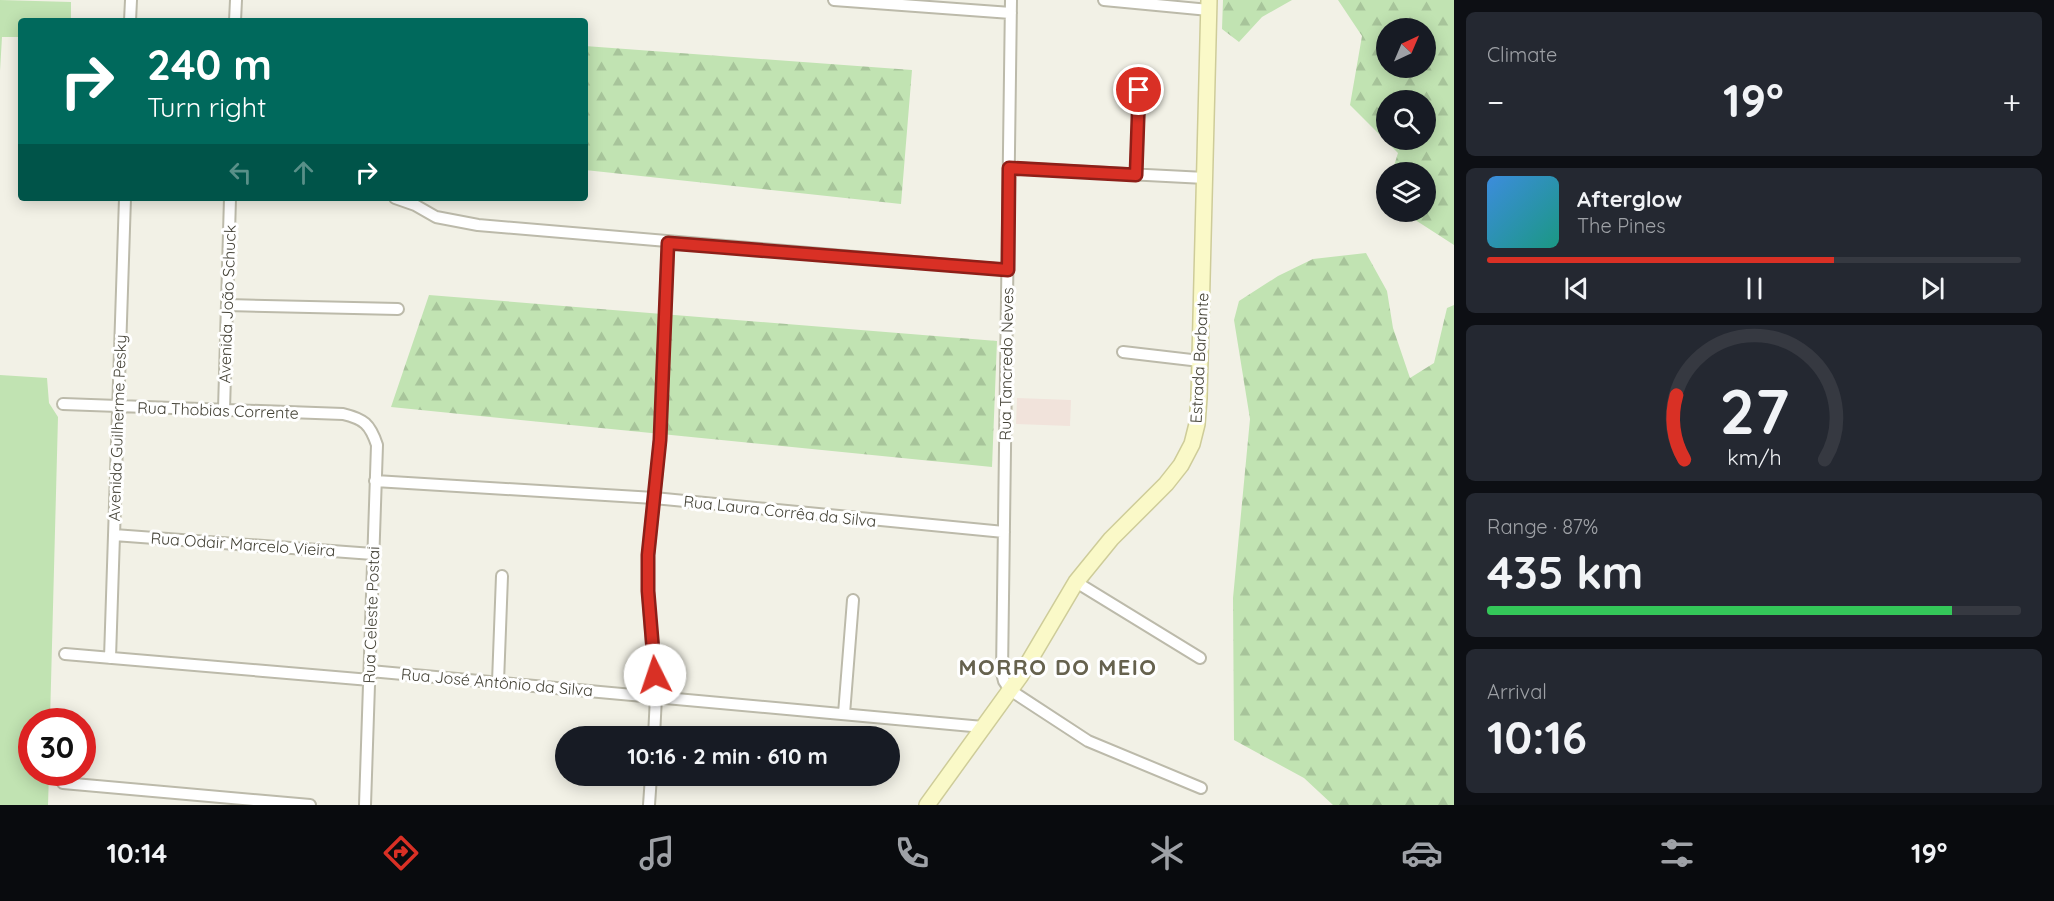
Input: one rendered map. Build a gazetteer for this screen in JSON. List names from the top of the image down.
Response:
{
  "streets": {
    "main road": ["Estrada Barbante"],
    "street": [
      "Avenida João Schuck",
      "Rua Tancredo Neves",
      "Rua Thobias Corrente",
      "Avenida Guilherme Pesky",
      "Rua Laura Corrêa da Silva",
      "Rua Odair Marcelo Vieira",
      "Rua Celeste Postai",
      "Rua José Antônio da Silva"
    ]
  },
  "crossings": [
    ["Avenida João Schuck", "Rua Thobias Corrente"],
    ["Estrada Barbante", "Rua Tancredo Neves"],
    ["Estrada Barbante", "Rua José Antônio da Silva"],
    ["Rua Tancredo Neves", "Rua Laura Corrêa da Silva"],
    ["Rua Thobias Corrente", "Avenida Guilherme Pesky"],
    ["Rua Thobias Corrente", "Rua Celeste Postai"],
    ["Avenida Guilherme Pesky", "Rua Odair Marcelo Vieira"],
    ["Avenida Guilherme Pesky", "Rua José Antônio da Silva"],
    ["Rua Laura Corrêa da Silva", "Rua Celeste Postai"],
    ["Rua Odair Marcelo Vieira", "Rua Celeste Postai"],
    ["Rua Celeste Postai", "Rua José Antônio da Silva"]
  ],
  "districts": ["MORRO DO MEIO"],
  "north": "top right",
  "page": {
    "tile": [
      "Climate",
      ["Range · 87%", "435 km"],
      ["Arrival", "10:16"]
    ],
    "turn": ["240 m", "Turn right"],
    "heat": ["−", "19°", "+"],
    "song": ["Afterglow", "The Pines"],
    "limit": "30",
    "trip": "10:16 · 2 min · 610 m",
    "tabs": ["10:14", "19°"],
    "gauge": ["27", "km/h"]
  }
}
